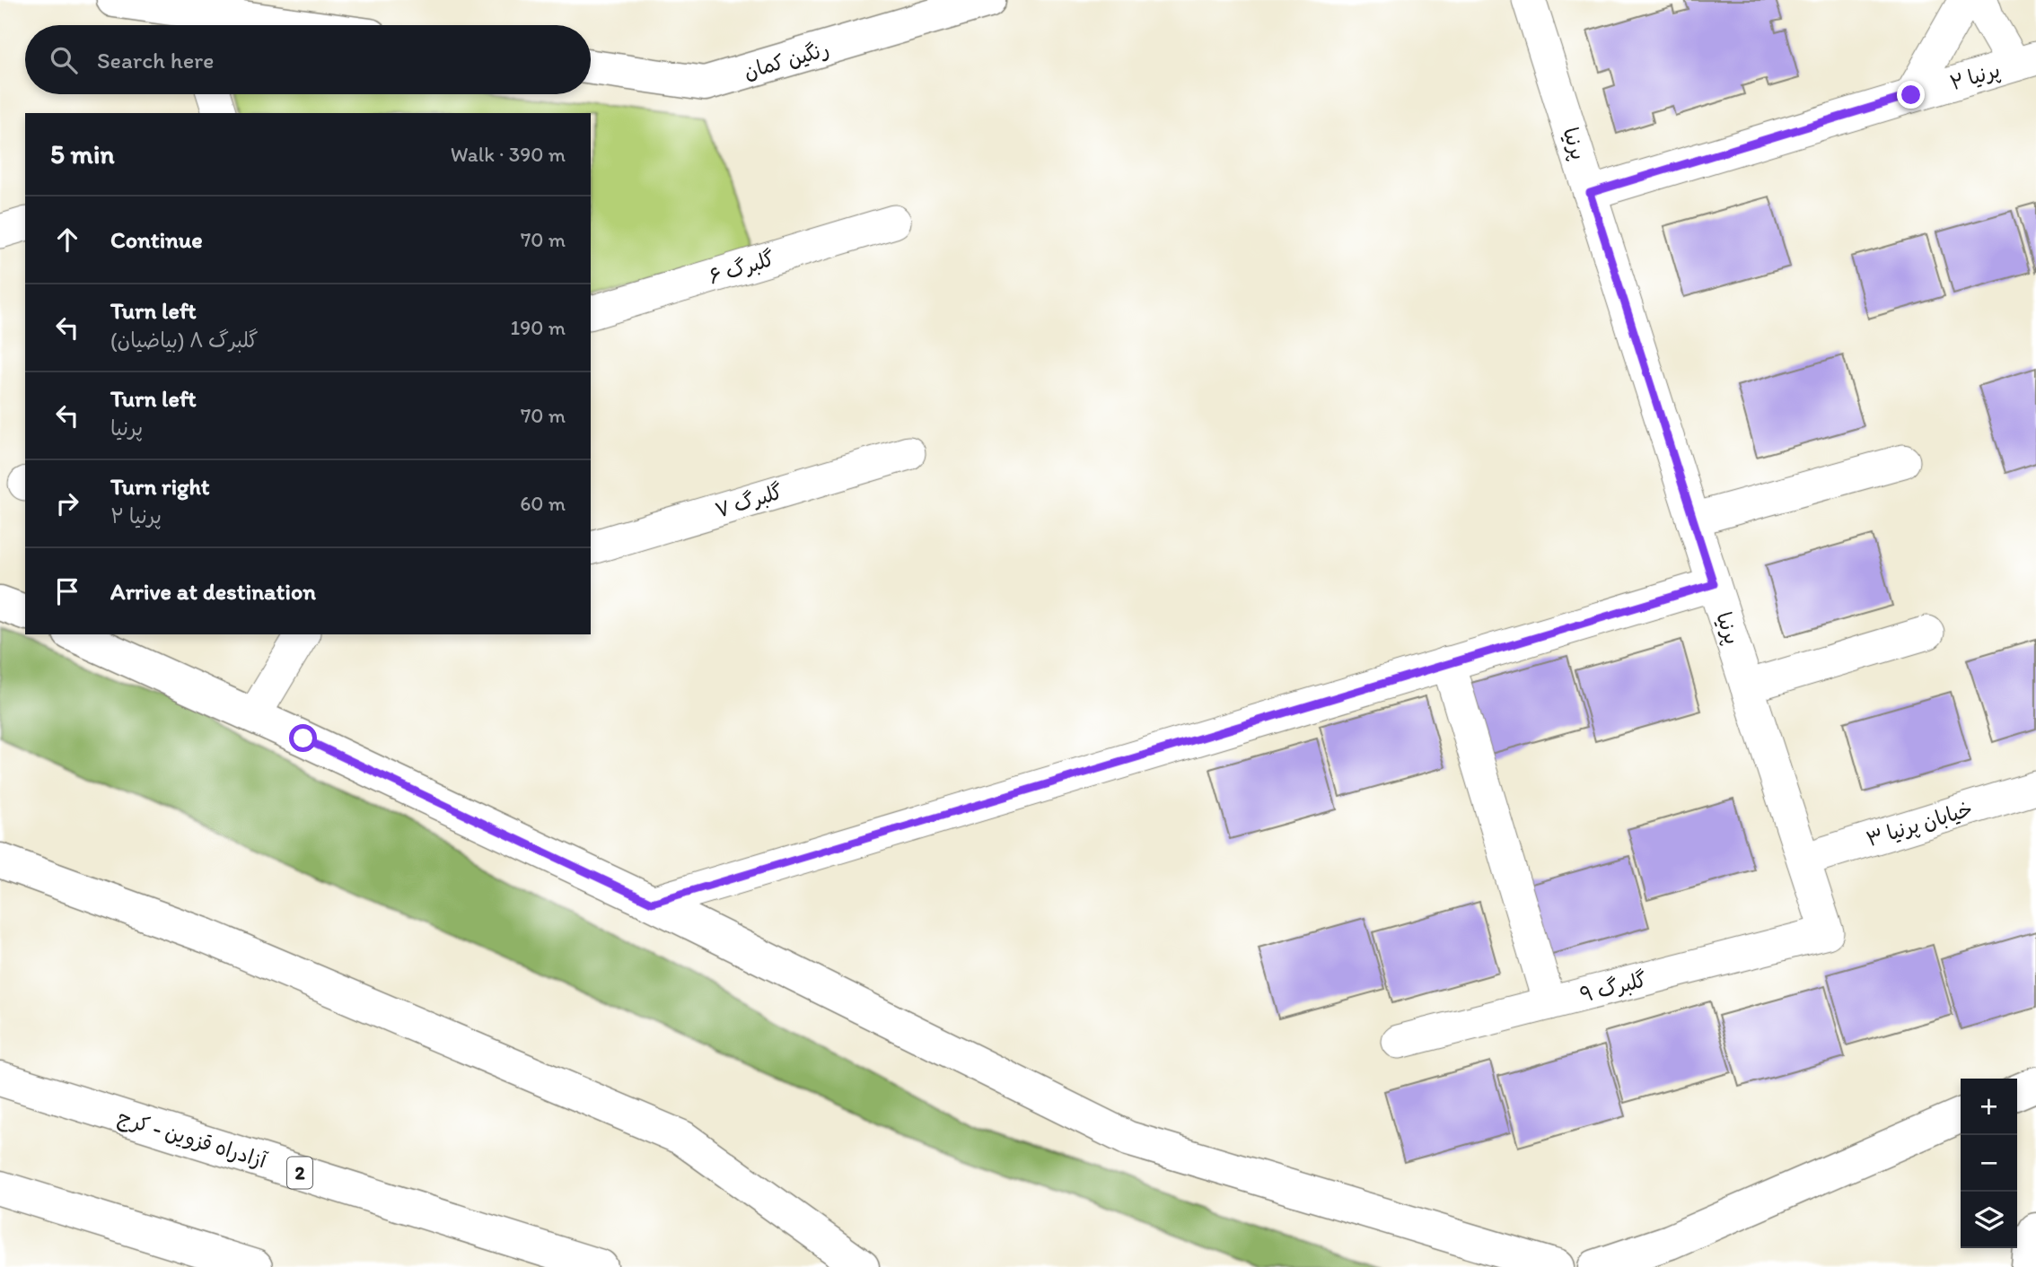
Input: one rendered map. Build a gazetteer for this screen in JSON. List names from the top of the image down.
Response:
{
  "streets": {
    "main road": ["رنگین کمان", "آزادراه قزوین - کرج", "2"],
    "street": [
      "پرنیا ۲",
      "پرنیا",
      "گلبرگ ۶",
      "گلبرگ ۷",
      "خیابان پرنیا ۳",
      "گلبرگ ۹"
    ]
  },
  "crossings": [
    ["پرنیا ۲", "پرنیا"],
    ["پرنیا", "خیابان پرنیا ۳"],
    ["پرنیا", "گلبرگ ۹"]
  ],
  "page": {
    "search": "Search here",
    "heading": ["5 min", "Walk · 390 m"],
    "list": [
      ["Continue", "70 m"],
      ["Turn left", "گلبرگ ۸ (بیاضیان)", "190 m"],
      ["Turn left", "پرنیا", "70 m"],
      ["Turn right", "پرنیا ۲", "60 m"],
      "Arrive at destination"
    ],
    "map_buttons": ["+", "−"]
  }
}
